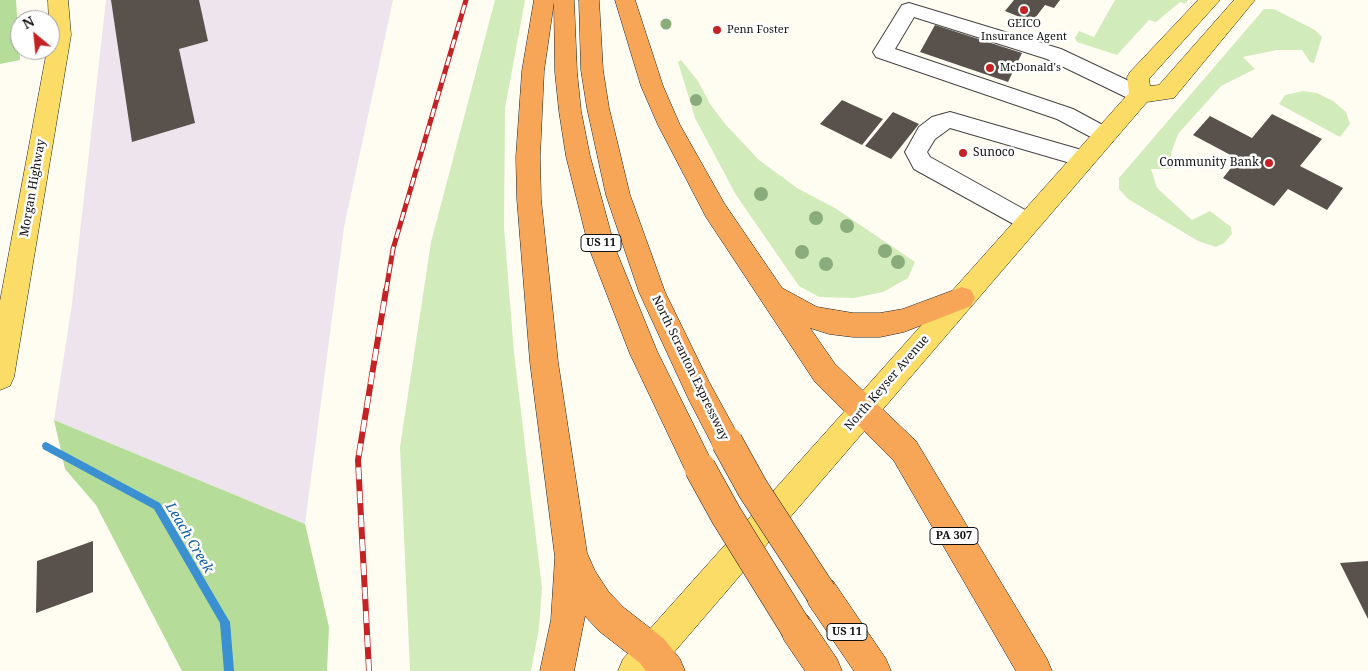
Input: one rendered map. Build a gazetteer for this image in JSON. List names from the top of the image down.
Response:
{
  "streets": {
    "highway": ["US 11", "North Scranton Expressway", "PA 307"],
    "main road": ["Morgan Highway", "North Keyser Avenue"]
  },
  "crossings": [
    ["North Keyser Avenue", "PA 307"]
  ],
  "water": ["Leach Creek"],
  "places": [
    "GEICO Insurance Agent",
    "Penn Foster",
    "McDonald's",
    "Sunoco",
    "Community Bank"
  ],
  "north": "top left"
}
